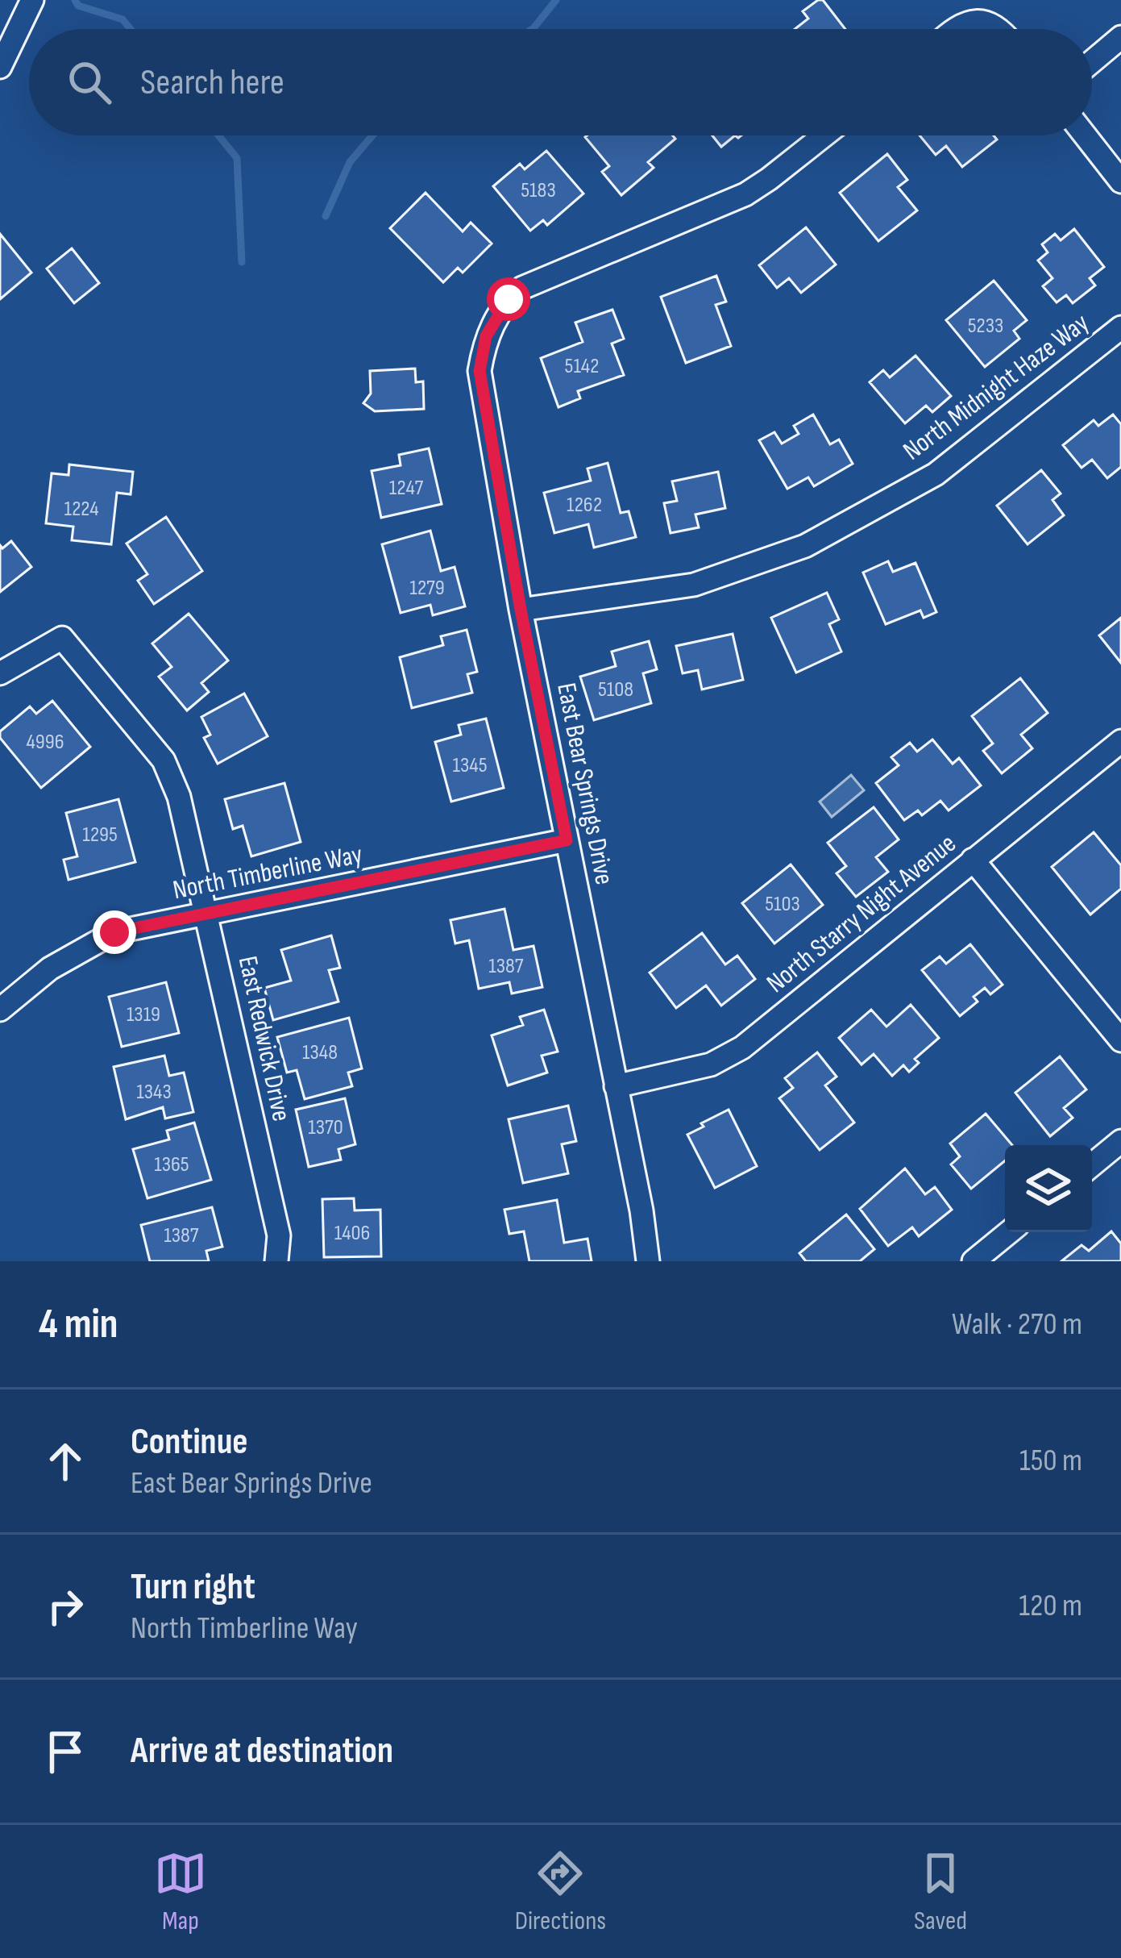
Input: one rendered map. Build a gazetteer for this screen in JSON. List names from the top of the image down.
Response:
{
  "streets": {
    "street": [
      "North Midnight Haze Way",
      "East Bear Springs Drive",
      "North Timberline Way",
      "North Starry Night Avenue",
      "East Redwick Drive"
    ]
  },
  "crossings": [
    ["North Midnight Haze Way", "East Bear Springs Drive"],
    ["East Bear Springs Drive", "North Timberline Way"],
    ["East Bear Springs Drive", "North Starry Night Avenue"],
    ["North Timberline Way", "East Redwick Drive"]
  ],
  "house_numbers": [
    "5183",
    "5233",
    "5142",
    "1247",
    "1262",
    "1224",
    "1279",
    "5108",
    "4996",
    "1345",
    "1295",
    "5103",
    "1387",
    "1319",
    "1348",
    "1343",
    "1370",
    "1365",
    "1406",
    "1387"
  ],
  "page": {
    "search": "Search here",
    "heading": ["4 min", "Walk · 270 m"],
    "list": [
      ["Continue", "East Bear Springs Drive", "150 m"],
      ["Turn right", "North Timberline Way", "120 m"],
      "Arrive at destination"
    ],
    "nav": ["Map", "Directions", "Saved"]
  }
}
